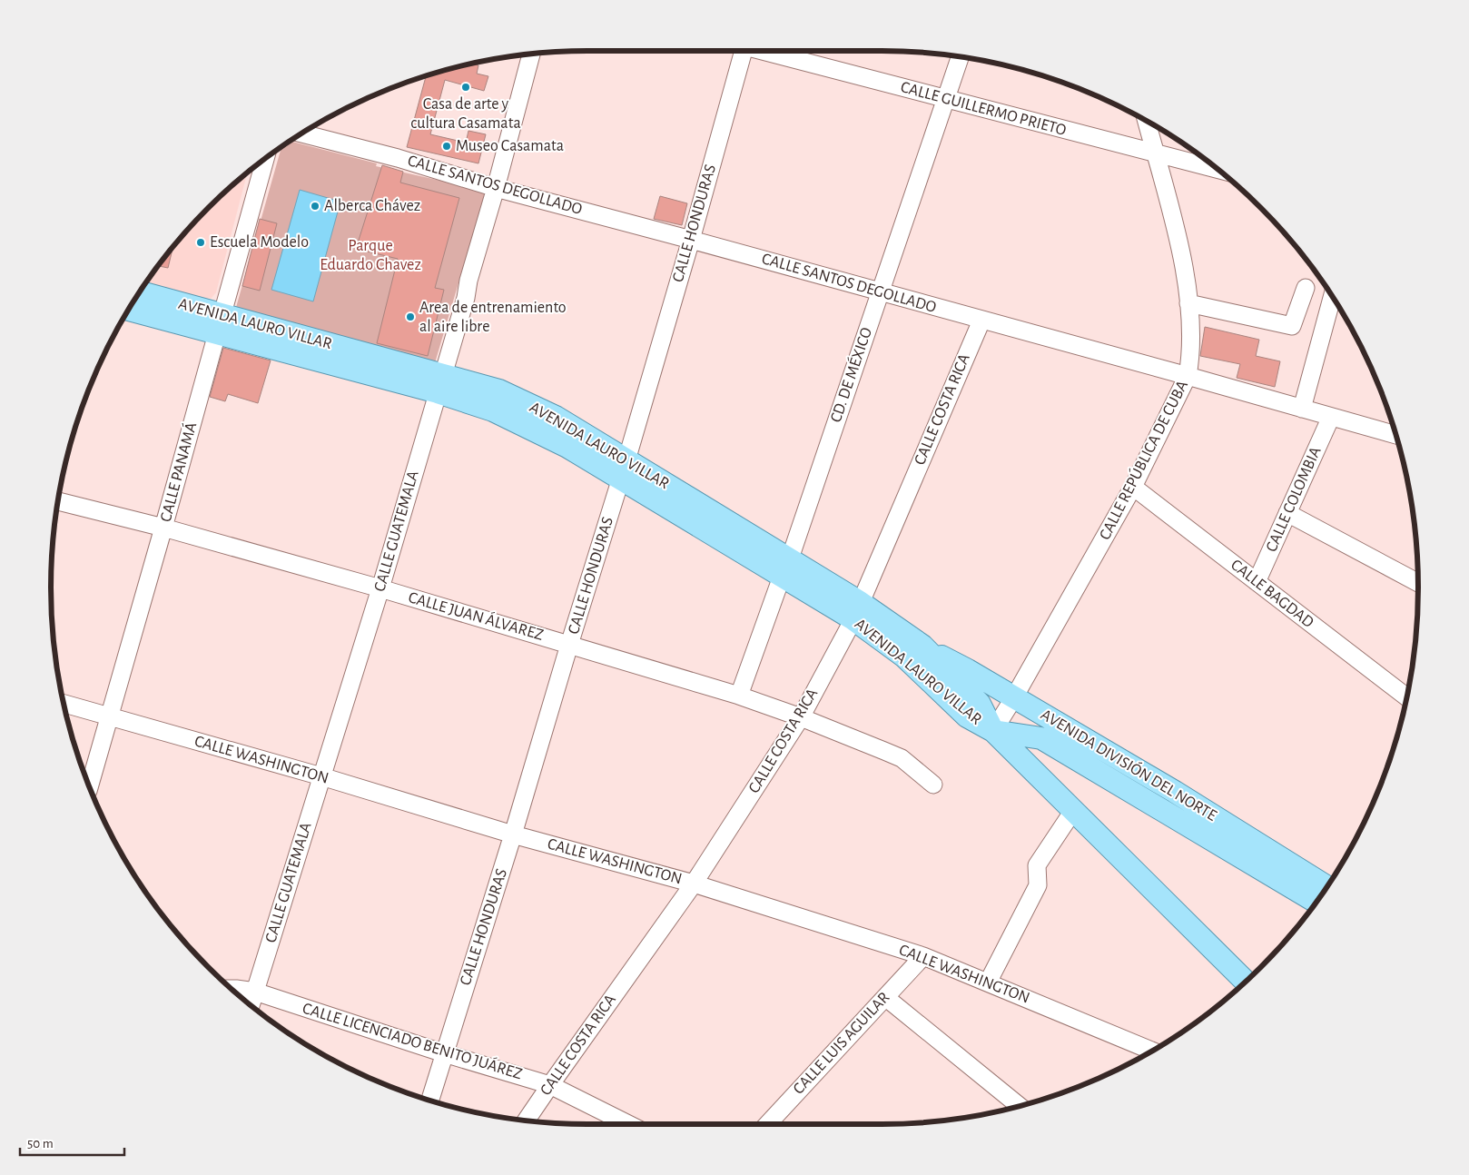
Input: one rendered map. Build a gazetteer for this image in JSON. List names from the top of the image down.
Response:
{
  "streets": {
    "main road": ["AVENIDA LAURO VILLAR", "AVENIDA DIVISIÓN DEL NORTE"],
    "street": [
      "CALLE GUILLERMO PRIETO",
      "CALLE SANTOS DEGOLLADO",
      "CALLE HONDURAS",
      "CD. DE MÉXICO",
      "CALLE COSTA RICA",
      "CALLE REPÚBLICA DE CUBA",
      "CALLE PANAMÁ",
      "CALLE COLOMBIA",
      "CALLE GUATEMALA",
      "CALLE BAGDAD",
      "CALLE JUAN ÁLVAREZ",
      "CALLE WASHINGTON",
      "CALLE LICENCIADO BENITO JUÁREZ",
      "CALLE LUIS AGUILAR"
    ]
  },
  "crossings": [
    ["CALLE GUILLERMO PRIETO", "CD. DE MÉXICO"],
    ["CALLE GUILLERMO PRIETO", "CALLE REPÚBLICA DE CUBA"],
    ["CALLE SANTOS DEGOLLADO", "CALLE HONDURAS"],
    ["CALLE SANTOS DEGOLLADO", "CD. DE MÉXICO"],
    ["CALLE SANTOS DEGOLLADO", "CALLE COSTA RICA"],
    ["CALLE SANTOS DEGOLLADO", "CALLE REPÚBLICA DE CUBA"],
    ["CALLE SANTOS DEGOLLADO", "CALLE COLOMBIA"],
    ["CALLE SANTOS DEGOLLADO", "CALLE GUATEMALA"],
    ["CALLE HONDURAS", "AVENIDA LAURO VILLAR"],
    ["CALLE HONDURAS", "CALLE JUAN ÁLVAREZ"],
    ["CALLE HONDURAS", "CALLE WASHINGTON"],
    ["CALLE HONDURAS", "CALLE LICENCIADO BENITO JUÁREZ"],
    ["AVENIDA LAURO VILLAR", "CD. DE MÉXICO"],
    ["AVENIDA LAURO VILLAR", "CALLE COSTA RICA"],
    ["AVENIDA LAURO VILLAR", "CALLE REPÚBLICA DE CUBA"],
    ["AVENIDA LAURO VILLAR", "CALLE PANAMÁ"],
    ["AVENIDA LAURO VILLAR", "CALLE GUATEMALA"],
    ["AVENIDA LAURO VILLAR", "AVENIDA DIVISIÓN DEL NORTE"],
    ["CD. DE MÉXICO", "CALLE JUAN ÁLVAREZ"],
    ["CALLE COSTA RICA", "CALLE JUAN ÁLVAREZ"],
    ["CALLE COSTA RICA", "CALLE WASHINGTON"],
    ["CALLE COSTA RICA", "CALLE LICENCIADO BENITO JUÁREZ"],
    ["CALLE REPÚBLICA DE CUBA", "CALLE BAGDAD"],
    ["CALLE REPÚBLICA DE CUBA", "AVENIDA DIVISIÓN DEL NORTE"],
    ["CALLE PANAMÁ", "CALLE JUAN ÁLVAREZ"],
    ["CALLE PANAMÁ", "CALLE WASHINGTON"],
    ["CALLE COLOMBIA", "CALLE BAGDAD"],
    ["CALLE GUATEMALA", "CALLE JUAN ÁLVAREZ"],
    ["CALLE GUATEMALA", "CALLE WASHINGTON"],
    ["CALLE GUATEMALA", "CALLE LICENCIADO BENITO JUÁREZ"],
    ["CALLE WASHINGTON", "CALLE LUIS AGUILAR"]
  ],
  "parks": ["Parque Eduardo Chavez"],
  "places": [
    "Casa de arte y cultura Casamata",
    "Museo Casamata",
    "Alberca Chávez",
    "Escuela Modelo",
    "Area de entrenamiento al aire libre"
  ],
  "scale_bar": "50 m"
}
